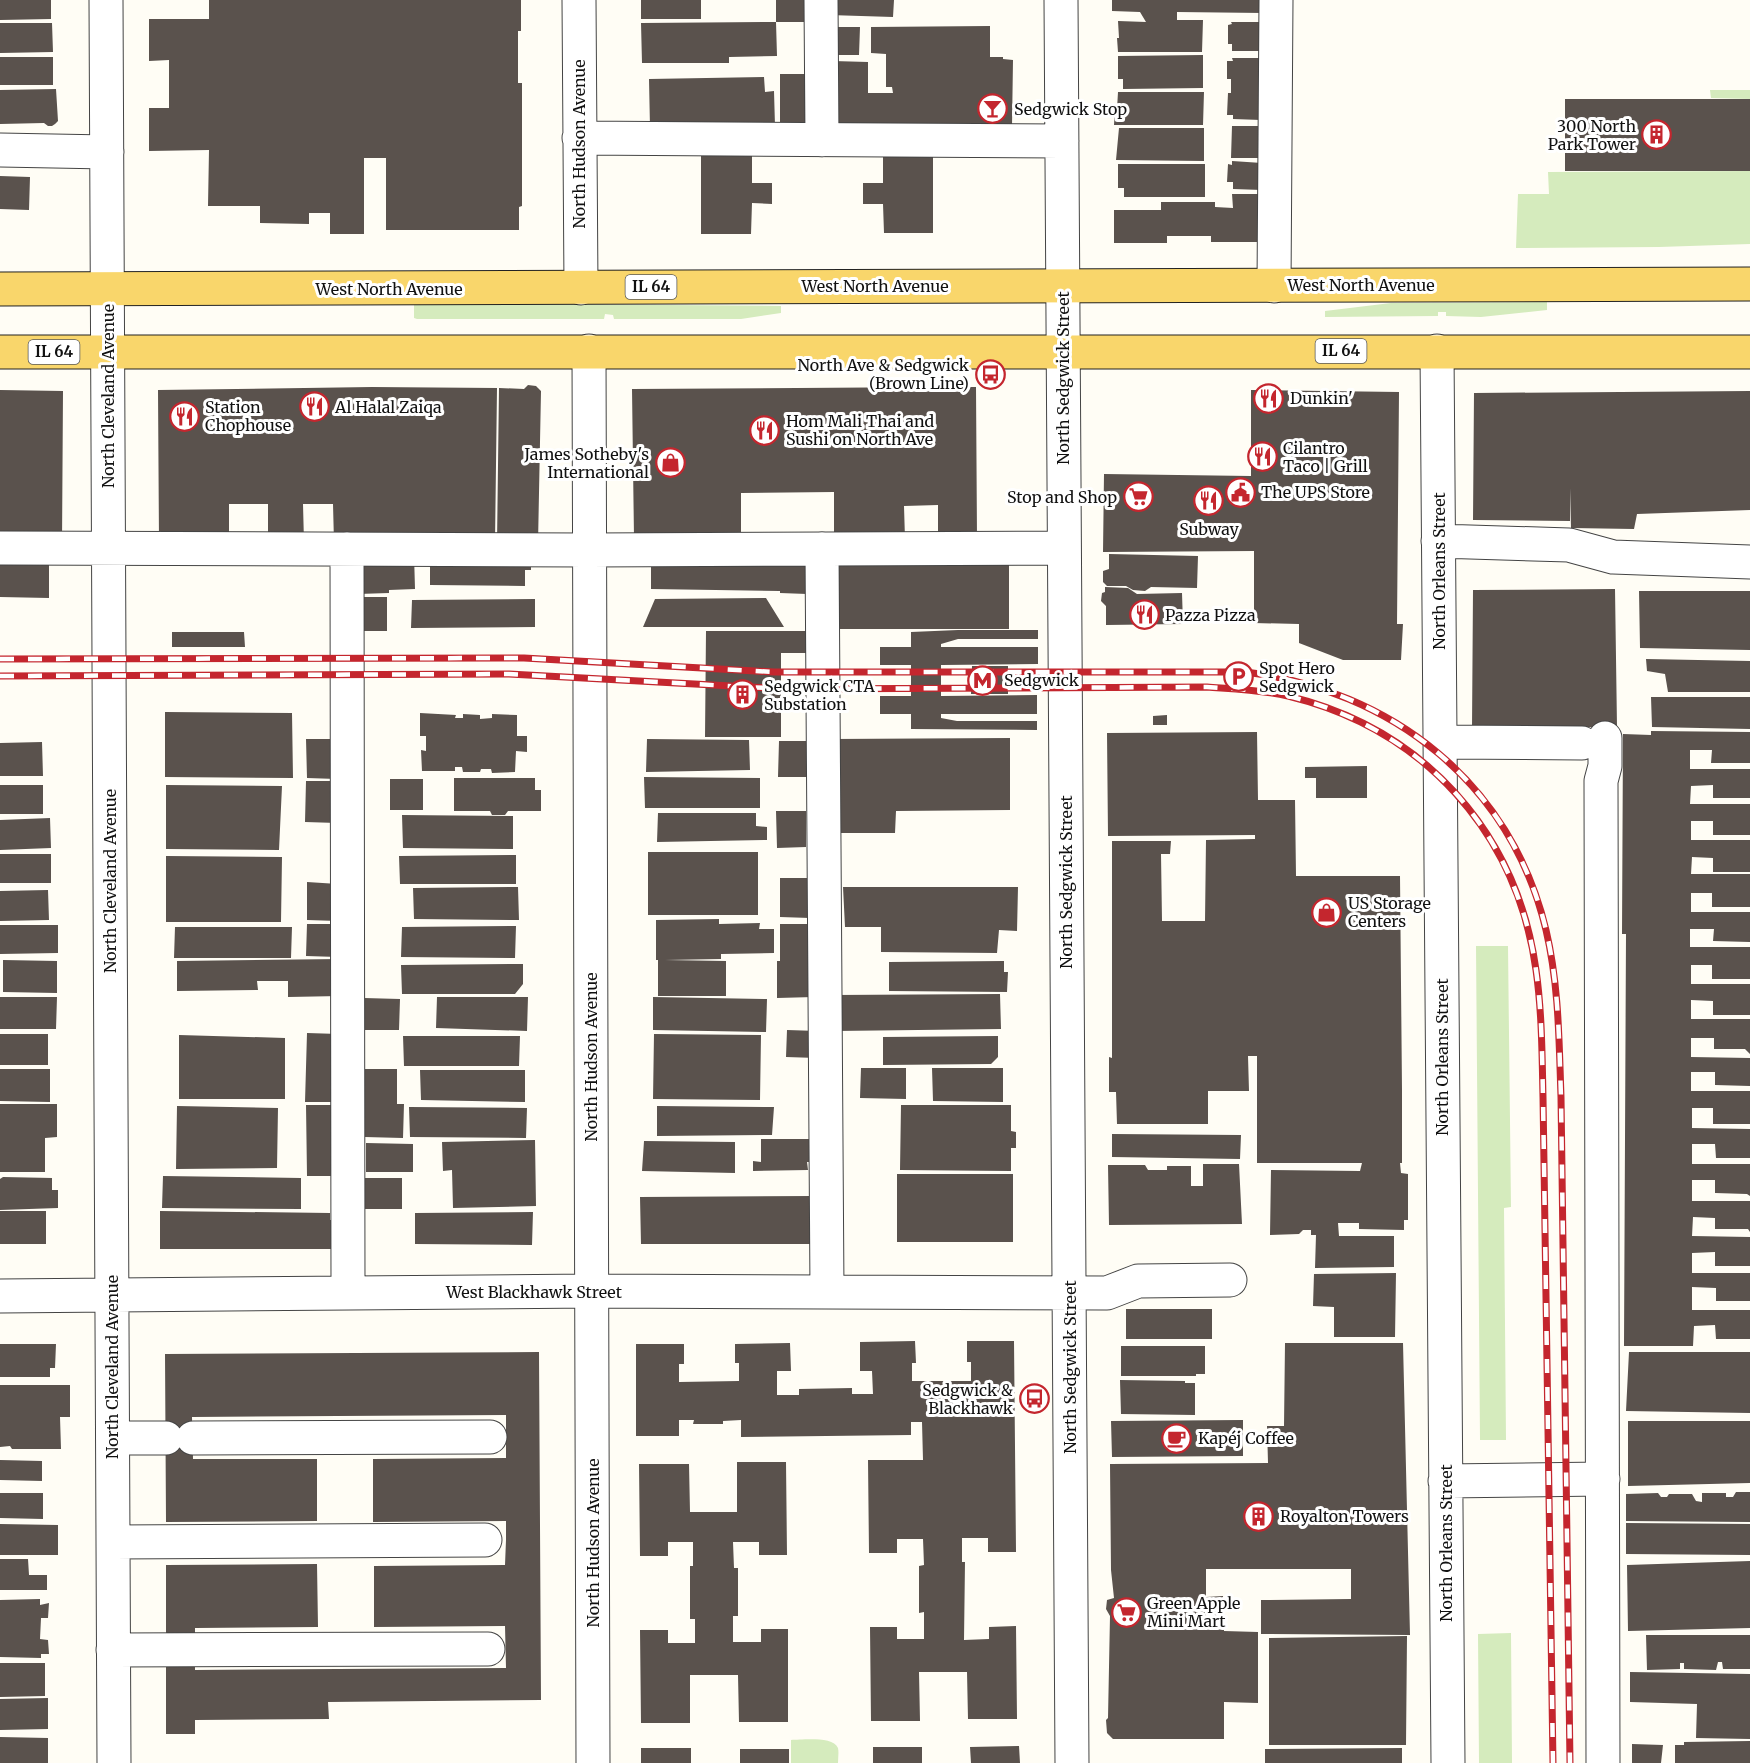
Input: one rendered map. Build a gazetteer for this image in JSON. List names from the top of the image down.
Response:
{
  "streets": {
    "main road": ["West North Avenue", "IL 64"],
    "street": [
      "North Hudson Avenue",
      "North Sedgwick Street",
      "North Cleveland Avenue",
      "North Orleans Street",
      "West Blackhawk Street"
    ]
  },
  "crossings": [
    ["North Hudson Avenue", "West North Avenue"],
    ["North Hudson Avenue", "IL 64"],
    ["North Hudson Avenue", "West Blackhawk Street"],
    ["West North Avenue", "North Sedgwick Street"],
    ["West North Avenue", "North Cleveland Avenue"],
    ["IL 64", "North Sedgwick Street"],
    ["IL 64", "North Cleveland Avenue"],
    ["IL 64", "North Orleans Street"],
    ["North Sedgwick Street", "West Blackhawk Street"],
    ["North Cleveland Avenue", "West Blackhawk Street"]
  ],
  "places": {
    "bar": ["Sedgwick Stop"],
    "building": ["300 North Park Tower", "Sedgwick CTA Substation", "Royalton Towers"],
    "bus stop": ["North Ave & Sedgwick (Brown Line)", "Sedgwick & Blackhawk"],
    "restaurant": [
      "Dunkin'",
      "Al Halal Zaiqa",
      "Station Chophouse",
      "Hom Mali Thai and Sushi on North Ave",
      "Cilantro Taco | Grill",
      "Subway",
      "Pazza Pizza"
    ],
    "shop": ["James Sotheby's International", "US Storage Centers"],
    "public building": ["The UPS Store"],
    "supermarket": ["Stop and Shop", "Green Apple Mini Mart"],
    "parking": ["Spot Hero Sedgwick"],
    "metro station": ["Sedgwick"],
    "cafe": ["Kapéj Coffee"]
  }
}
